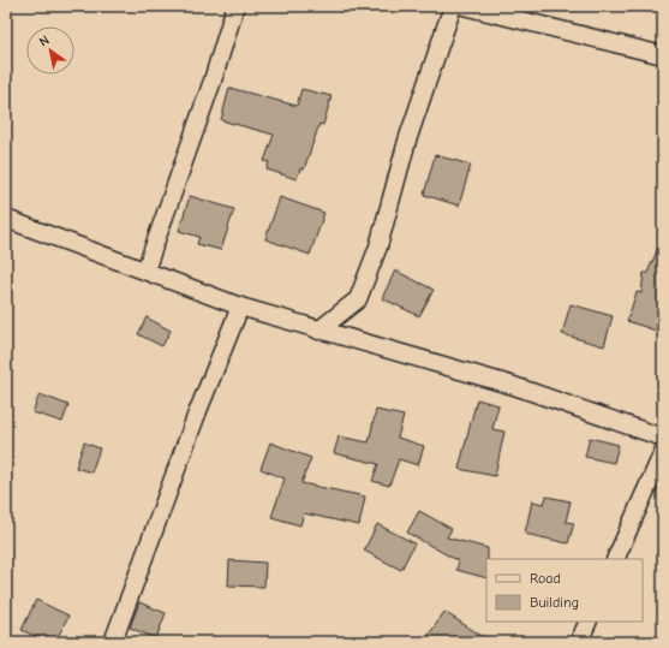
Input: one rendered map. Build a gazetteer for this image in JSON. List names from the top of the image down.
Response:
{
  "legend": ["Road", "Building"],
  "north": "top left"
}
